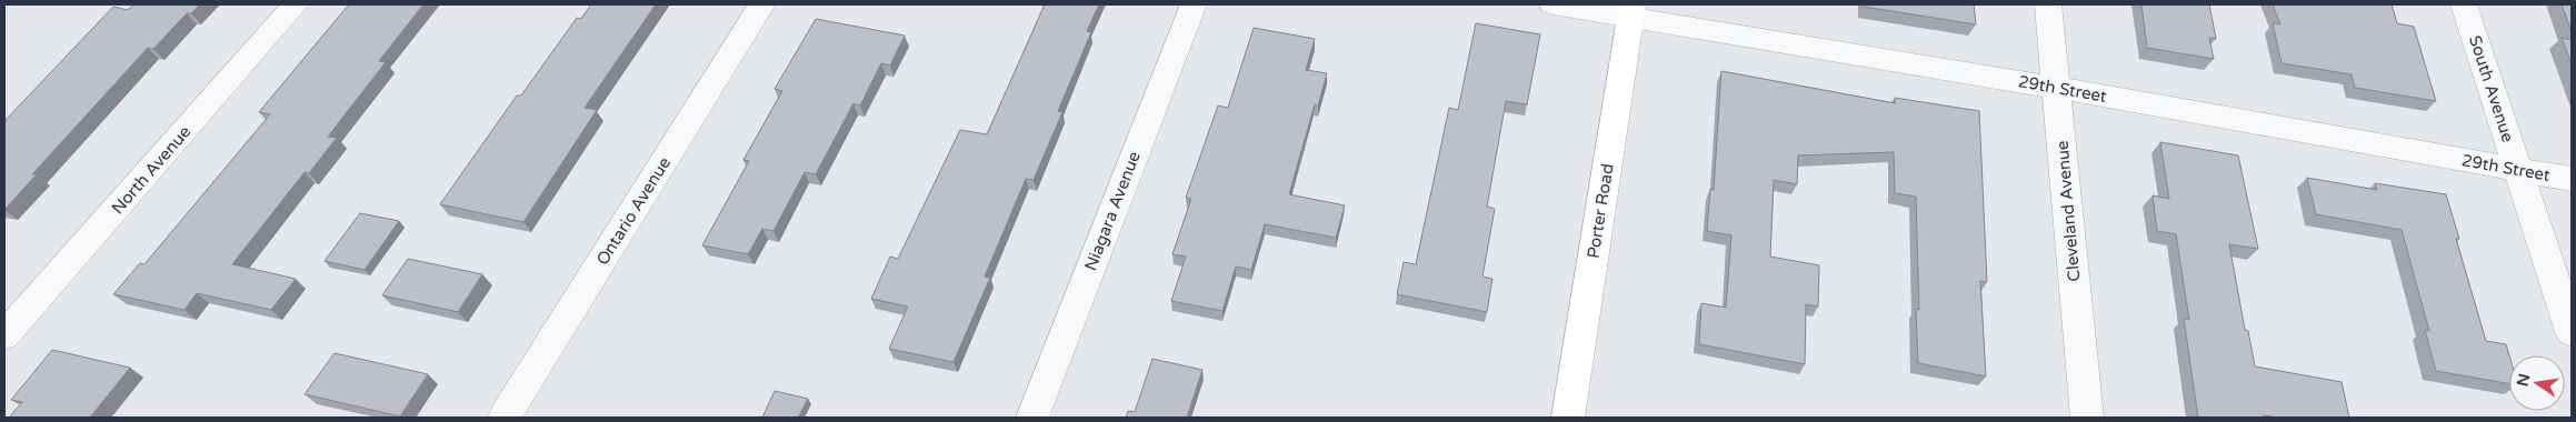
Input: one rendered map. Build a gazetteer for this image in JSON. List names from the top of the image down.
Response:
{
  "streets": {
    "main road": ["Porter Road"],
    "street": [
      "29th Street",
      "South Avenue",
      "North Avenue",
      "Ontario Avenue",
      "Niagara Avenue",
      "Cleveland Avenue"
    ]
  },
  "crossings": [
    ["29th Street", "South Avenue"],
    ["29th Street", "Porter Road"],
    ["29th Street", "Cleveland Avenue"]
  ],
  "north": "left"
}
